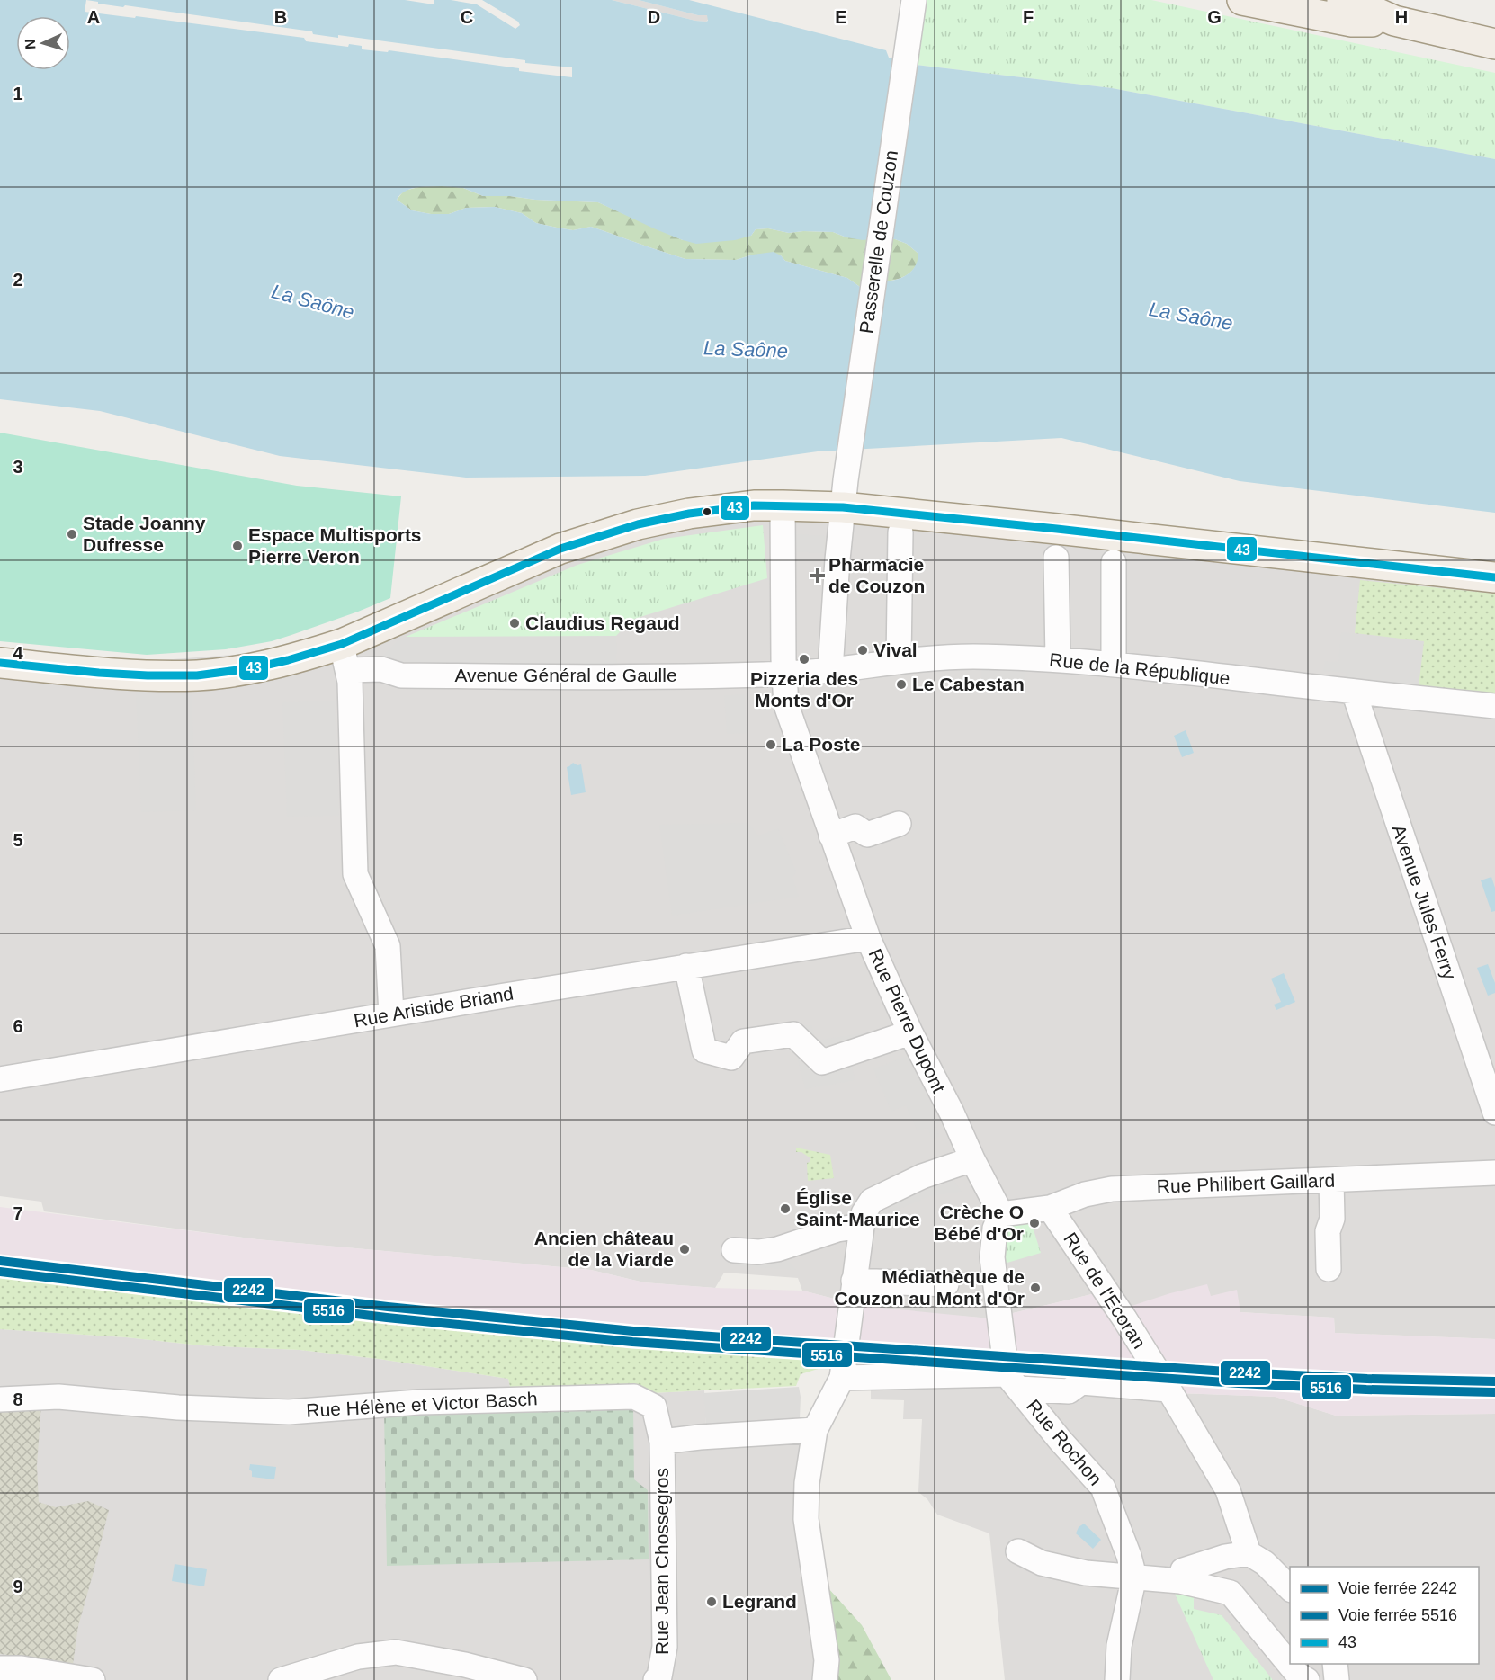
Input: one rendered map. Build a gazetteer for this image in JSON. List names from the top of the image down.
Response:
{
  "streets": {
    "street": [
      "Passerelle de Couzon",
      "Rue de la République",
      "Avenue Général de Gaulle",
      "Avenue Jules Ferry",
      "Rue Aristide Briand",
      "Rue Pierre Dupont",
      "Rue Philibert Gaillard",
      "Rue de l'Ecoran",
      "Rue Hélène et Victor Basch",
      "Rue Rochon",
      "Rue Jean Chossegros"
    ]
  },
  "crossings": [
    ["Passerelle de Couzon", "Rue de la République"],
    ["Rue de la République", "Avenue Général de Gaulle"],
    ["Rue de la République", "Avenue Jules Ferry"],
    ["Rue de la République", "Rue Pierre Dupont"],
    ["Avenue Général de Gaulle", "Rue Pierre Dupont"],
    ["Rue Aristide Briand", "Rue Pierre Dupont"],
    ["Rue Pierre Dupont", "Rue Philibert Gaillard"],
    ["Rue Philibert Gaillard", "Rue de l'Ecoran"],
    ["Rue Hélène et Victor Basch", "Rue Jean Chossegros"]
  ],
  "water": ["La Saône"],
  "places": {
    "other": [
      "Stade Joanny Dufresse",
      "Espace Multisports Pierre Veron",
      "Claudius Regaud",
      "Vival",
      "Pizzeria des Monts d'Or",
      "Le Cabestan",
      "La Poste",
      "Église Saint-Maurice",
      "Crèche O Bébé d'Or",
      "Ancien château de la Viarde",
      "Médiathèque de Couzon au Mont d'Or",
      "Legrand"
    ],
    "health": ["Pharmacie de Couzon"]
  },
  "lines": ["transit line 43", "rail line 2242", "rail line 5516"],
  "legend": ["Voie ferrée 2242", "Voie ferrée 5516", "43"],
  "north": "left",
  "grid": {
    "columns": [
      "A",
      "B",
      "C",
      "D",
      "E",
      "F",
      "G",
      "H"
    ],
    "rows": [
      "1",
      "2",
      "3",
      "4",
      "5",
      "6",
      "7",
      "8",
      "9"
    ]
  }
}
